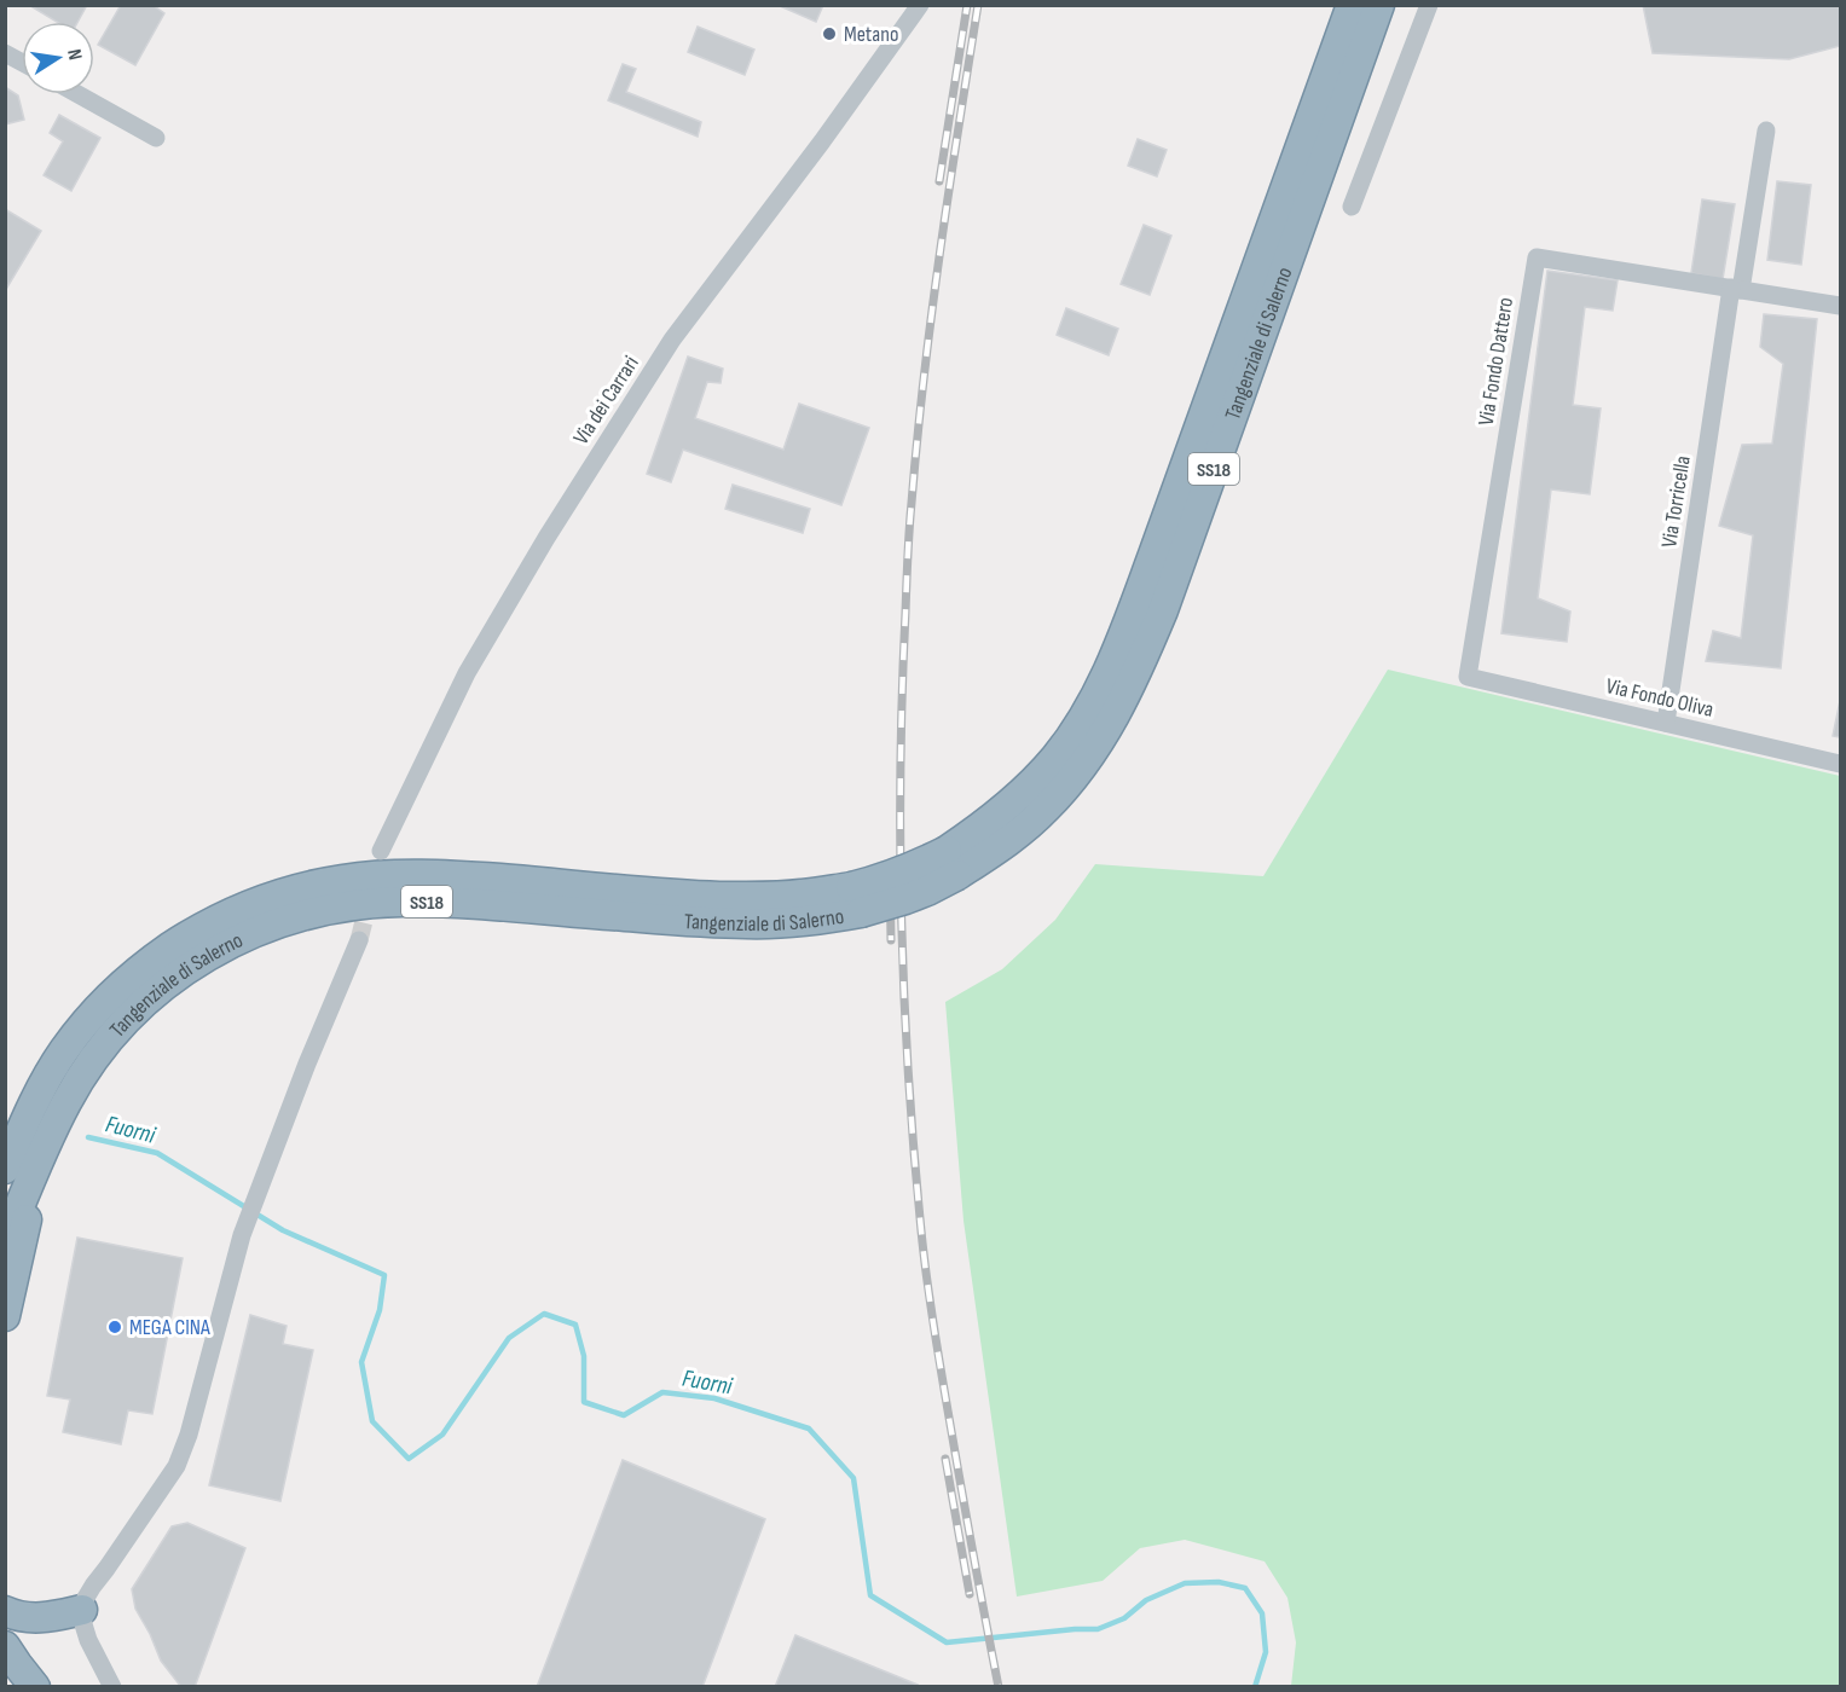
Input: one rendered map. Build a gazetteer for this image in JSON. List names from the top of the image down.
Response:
{
  "streets": {
    "highway": ["Tangenziale di Salerno", "SS18"],
    "street": [
      "Via Fondo Dattero",
      "Via dei Carrari",
      "Via Torricella",
      "Via Fondo Oliva"
    ]
  },
  "crossings": [
    ["Via Fondo Dattero", "Via Torricella"],
    ["Via Fondo Dattero", "Via Fondo Oliva"],
    ["Via Torricella", "Via Fondo Oliva"]
  ],
  "water": ["Fuorni"],
  "places": ["Metano", "MEGA CINA"],
  "north": "right"
}
